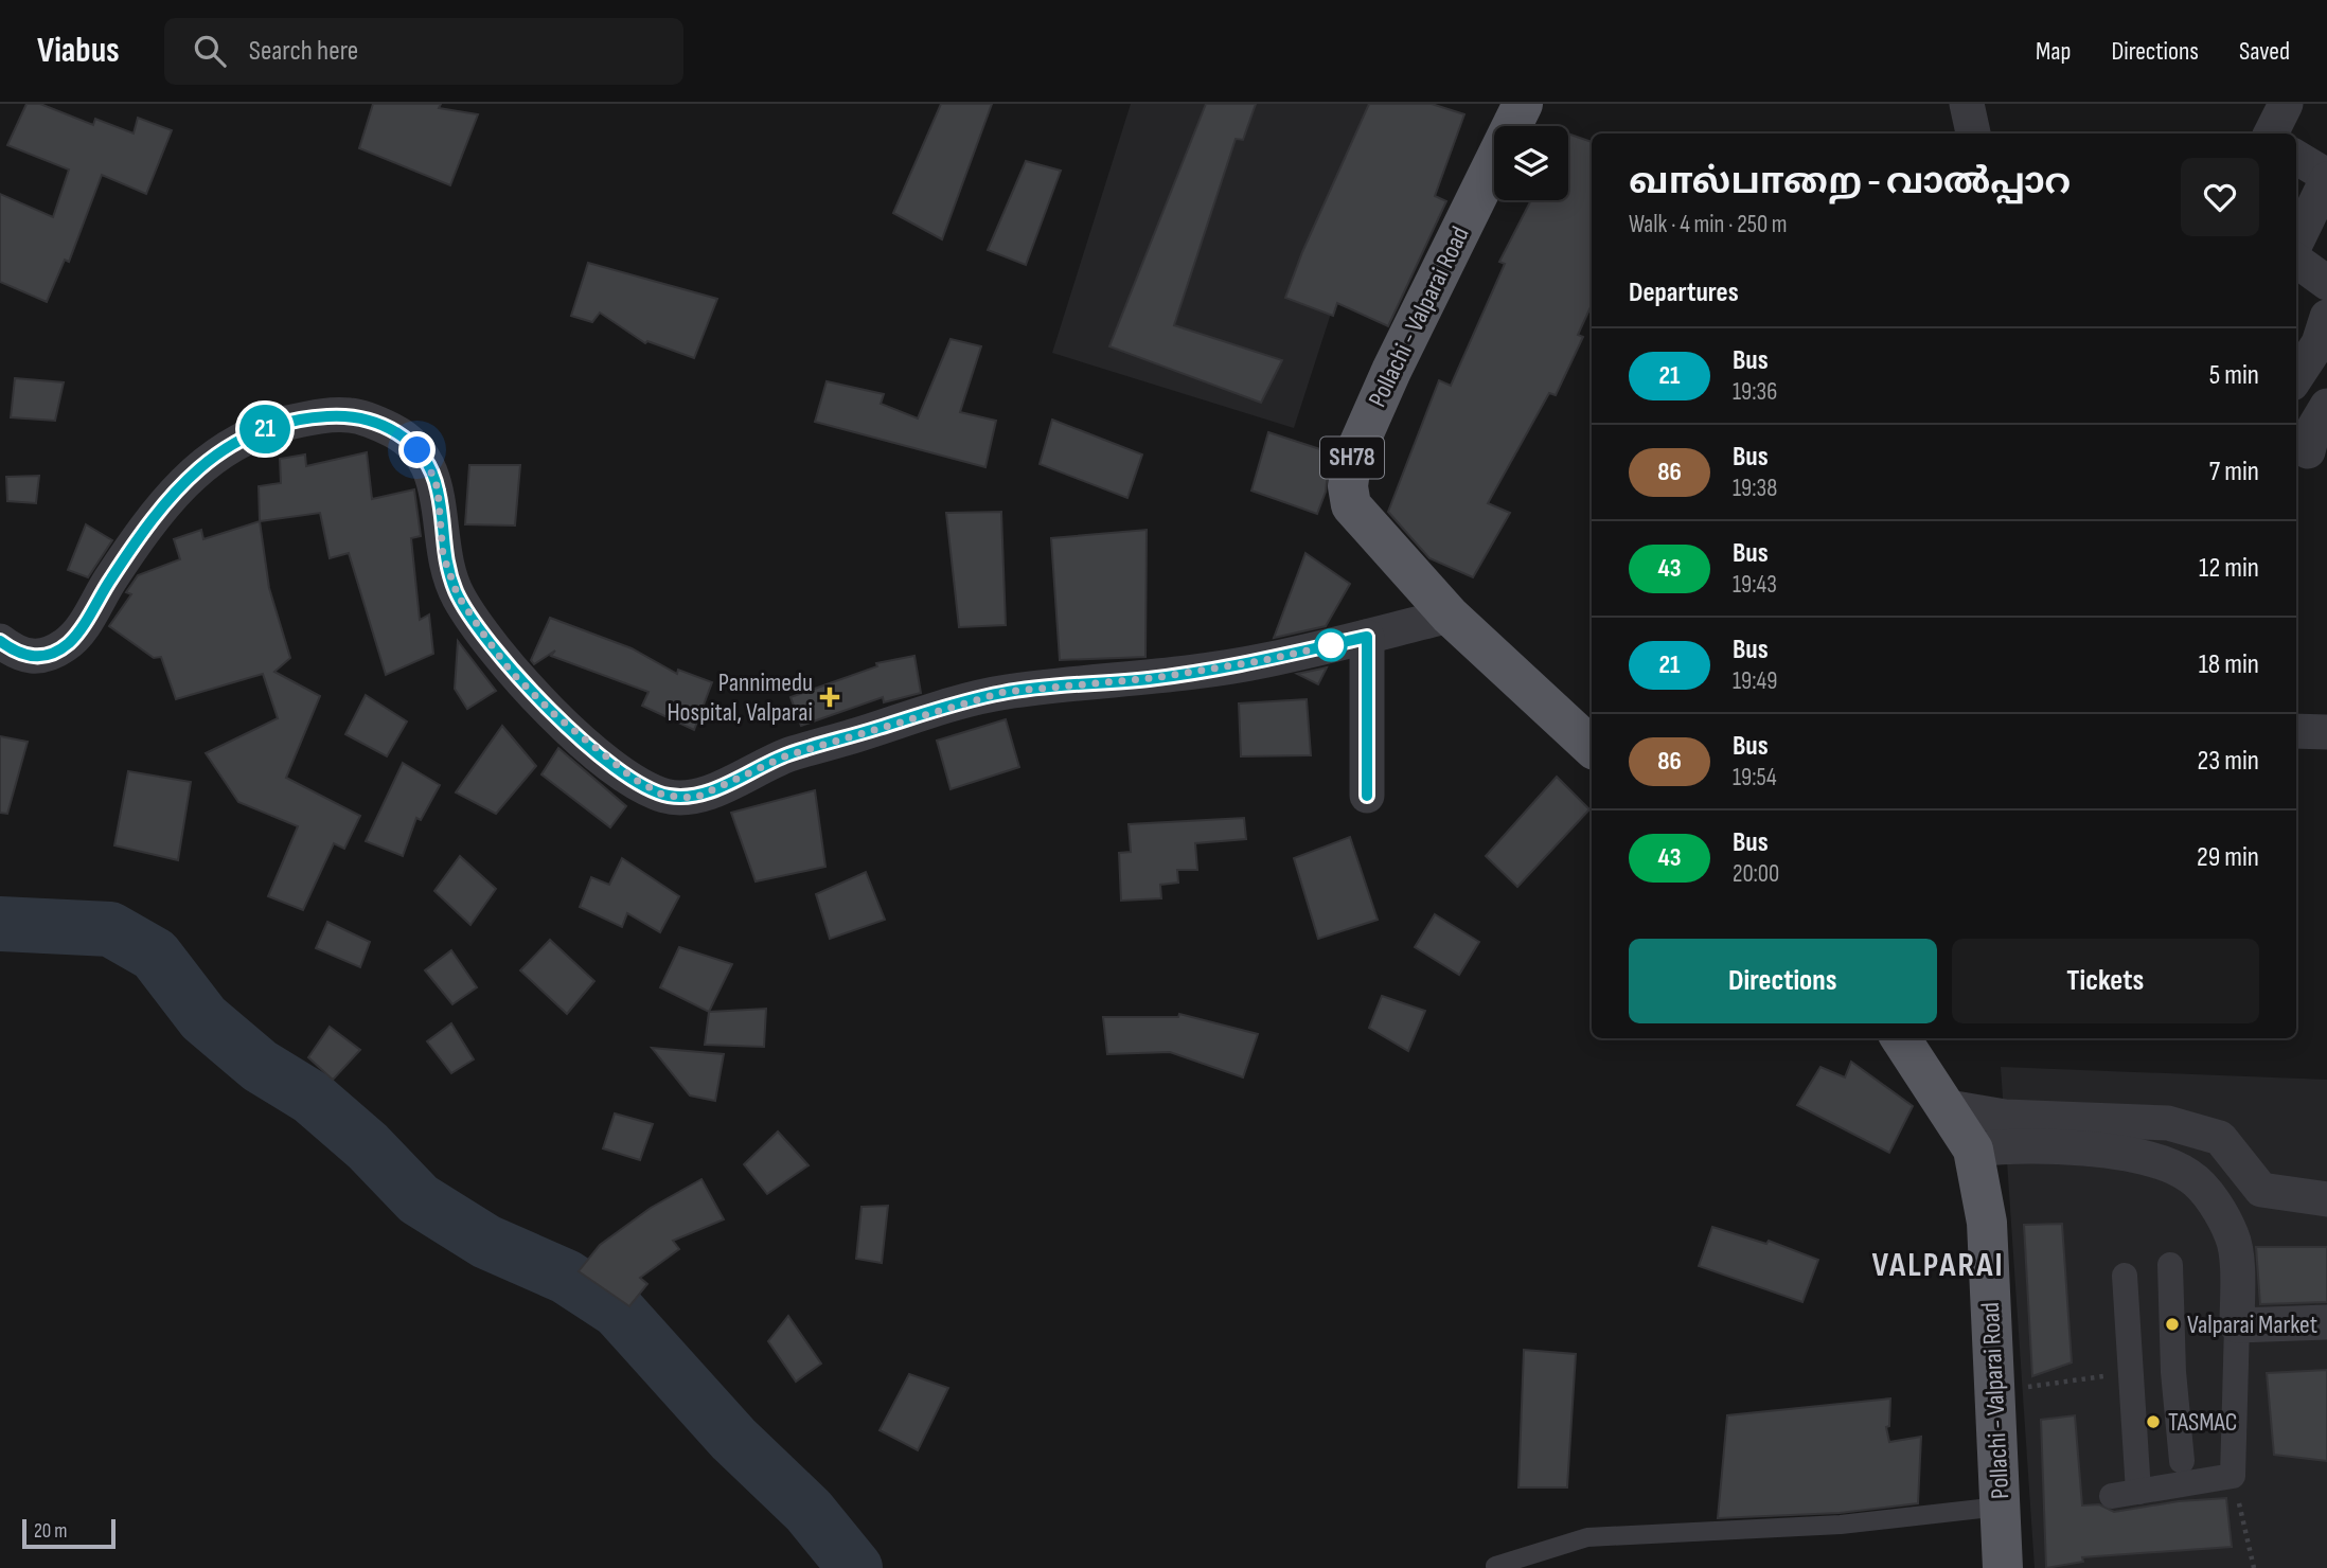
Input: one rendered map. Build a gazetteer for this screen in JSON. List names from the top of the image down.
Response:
{
  "streets": {
    "main road": ["Pollachi - Valparai Road", "SH78"]
  },
  "districts": ["VALPARAI"],
  "places": {
    "health": ["Pannimedu Hospital, Valparai"],
    "other": ["Valparai Market", "TASMAC"]
  },
  "lines": ["bus line 21"],
  "scale_bar": "20 m",
  "page": {
    "header": "Viabus",
    "search": "Search here",
    "nav": ["Map", "Directions", "Saved"],
    "on_map": "21",
    "heading": [
      ["வால்பாறை - വാൽപ്പാറ", "Walk · 4 min · 250 m"],
      "Departures"
    ],
    "list": [
      {
        "mark": "21",
        "name": "Bus",
        "note": "19:36",
        "value": "5 min"
      },
      {
        "mark": "86",
        "name": "Bus",
        "note": "19:38",
        "value": "7 min"
      },
      {
        "mark": "43",
        "name": "Bus",
        "note": "19:43",
        "value": "12 min"
      },
      {
        "mark": "21",
        "name": "Bus",
        "note": "19:49",
        "value": "18 min"
      },
      {
        "mark": "86",
        "name": "Bus",
        "note": "19:54",
        "value": "23 min"
      },
      {
        "mark": "43",
        "name": "Bus",
        "note": "20:00",
        "value": "29 min"
      }
    ],
    "buttons": ["Directions", "Tickets"],
    "scale": "20 m"
  }
}
